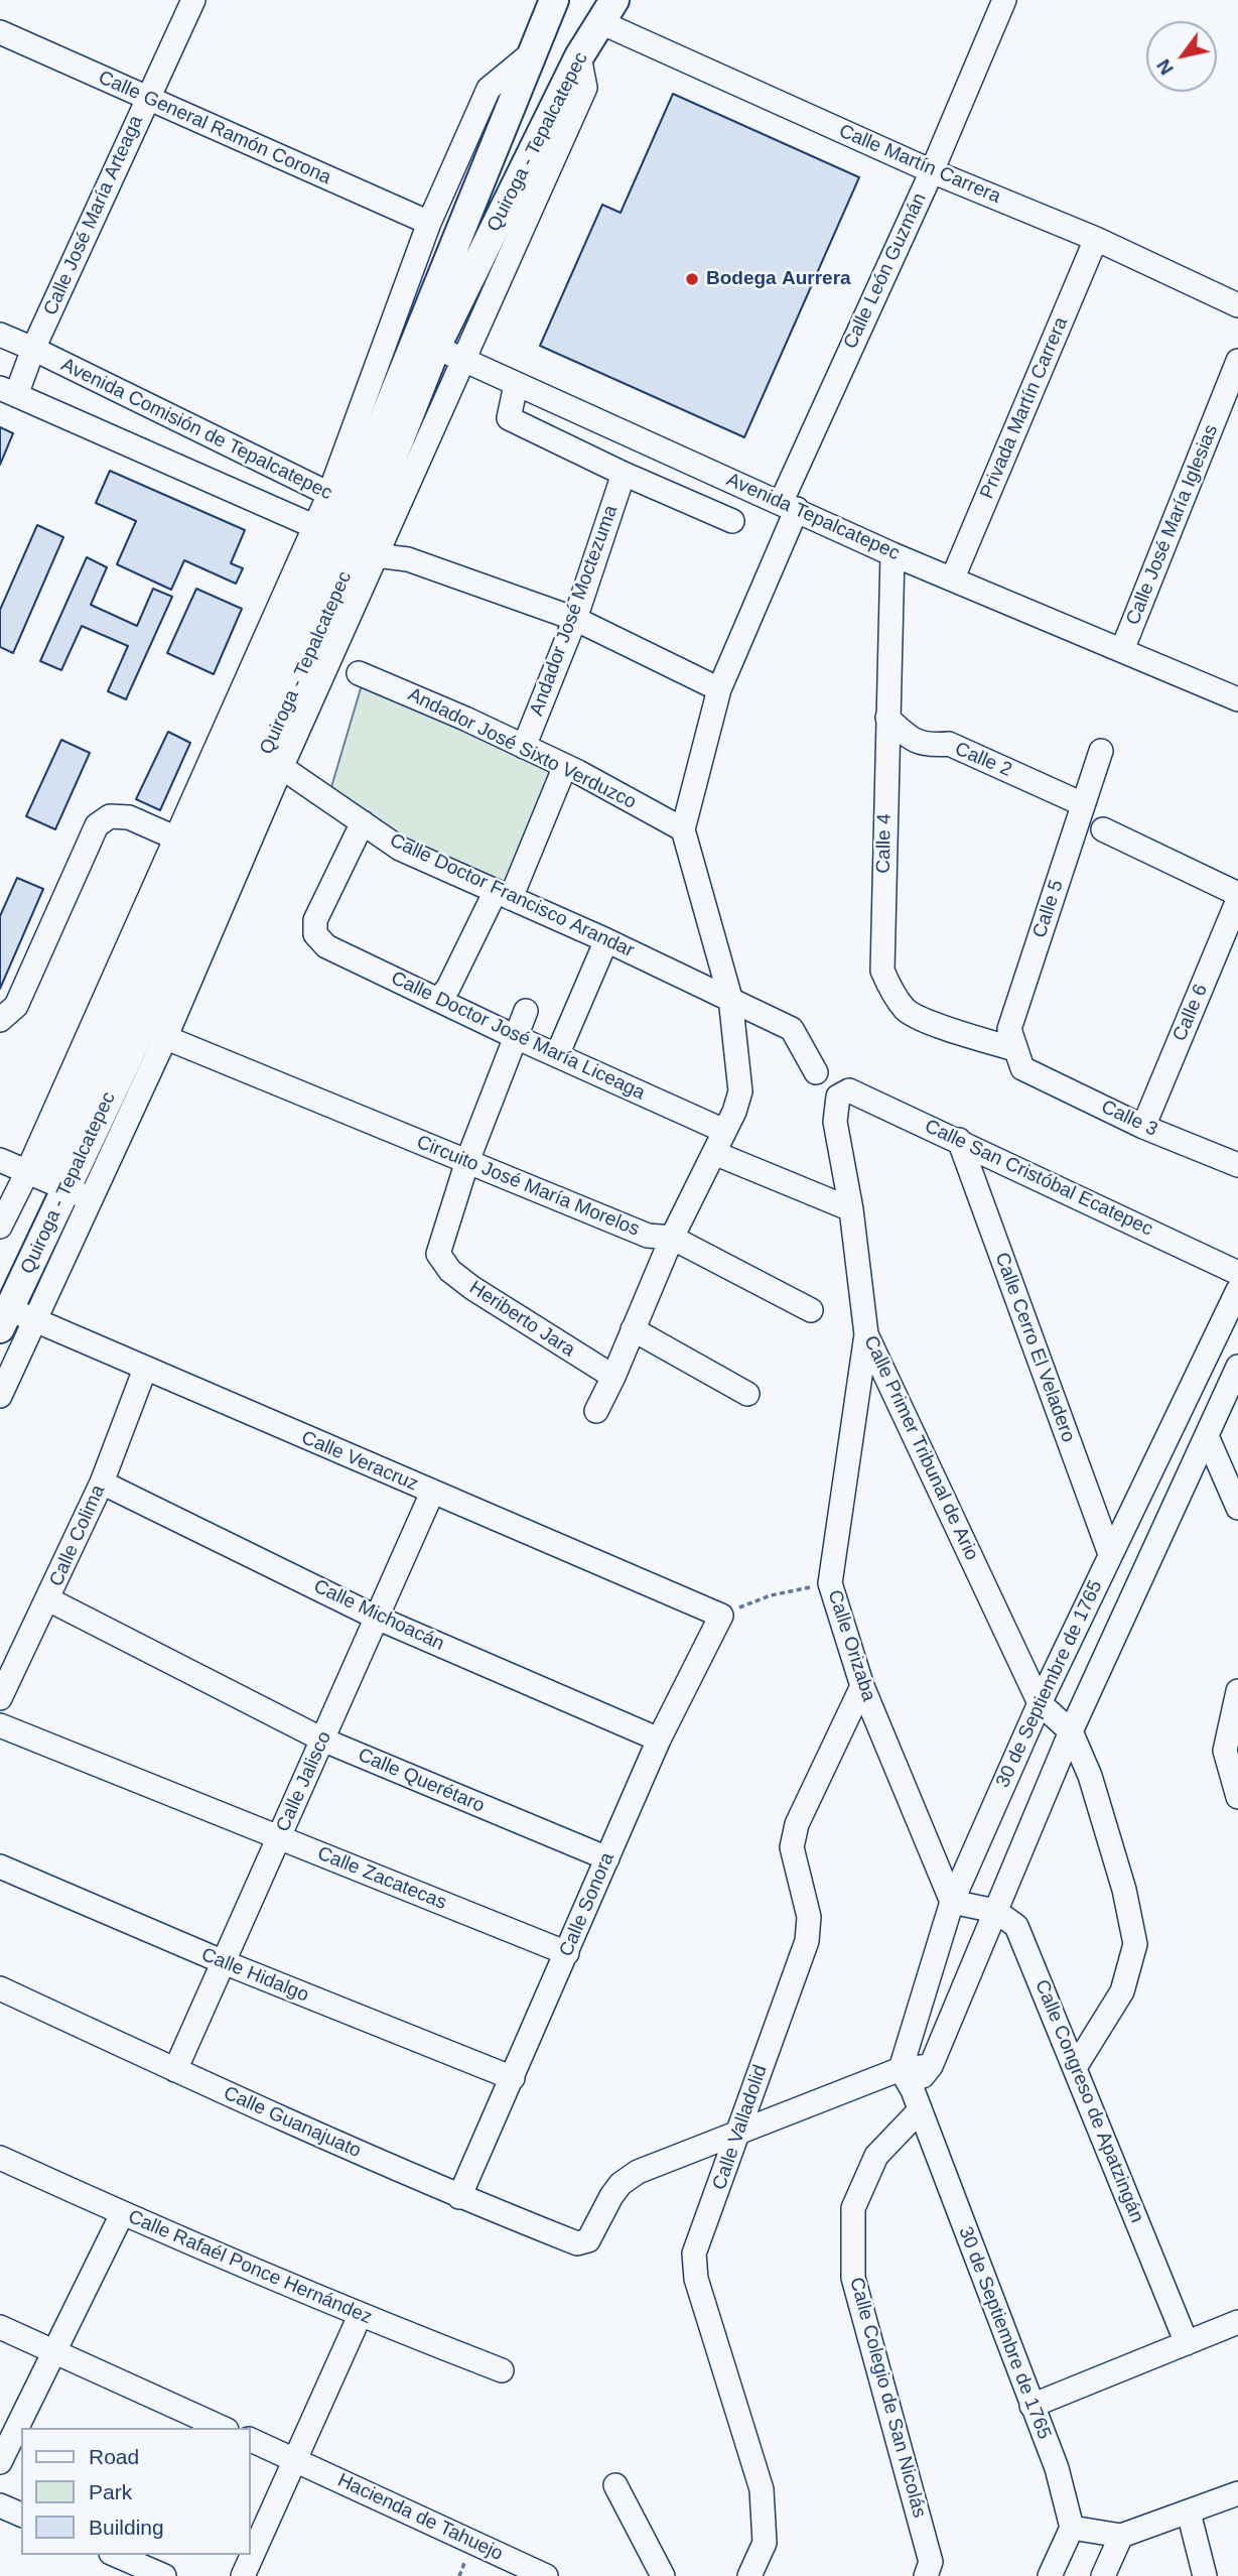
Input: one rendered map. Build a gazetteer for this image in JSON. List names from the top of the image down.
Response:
{
  "streets": {
    "main road": ["Quiroga - Tepalcatepec"],
    "street": [
      "Calle General Ramón Corona",
      "Calle Martín Carrera",
      "Calle José María Arteaga",
      "Calle León Guzmán",
      "Privada Martín Carrera",
      "Avenida Comisión de Tepalcatepec",
      "Avenida Tepalcatepec",
      "Calle José María Iglesias",
      "Andador José Moctezuma",
      "Andador José Sixto Verduzco",
      "Calle 2",
      "Calle 4",
      "Calle Doctor Francisco Arandar",
      "Calle 5",
      "Calle 6",
      "Calle Doctor José María Liceaga",
      "Calle 3",
      "Calle San Cristóbal Ecatepec",
      "Circuito José María Morelos",
      "Heriberto Jara",
      "Calle Cerro El Veladero",
      "Calle Primer Tribunal de Ario",
      "Calle Veracruz",
      "Calle Colima",
      "Calle Michoacán",
      "Calle Orizaba",
      "30 de Septiembre de 1765",
      "Calle Querétaro",
      "Calle Jalisco",
      "Calle Zacatecas",
      "Calle Sonora",
      "Calle Hidalgo",
      "Calle Congreso de Apatzingán",
      "Calle Guanajuato",
      "Calle Valladolid",
      "Calle Rafaél Ponce Hernández",
      "Calle Colegio de San Nicolás",
      "Hacienda de Tahuejo"
    ]
  },
  "crossings": [
    ["Calle General Ramón Corona", "Calle José María Arteaga"],
    ["Quiroga - Tepalcatepec", "Calle Martín Carrera"],
    ["Quiroga - Tepalcatepec", "Avenida Comisión de Tepalcatepec"],
    ["Quiroga - Tepalcatepec", "Avenida Tepalcatepec"],
    ["Quiroga - Tepalcatepec", "Calle Doctor Francisco Arandar"],
    ["Quiroga - Tepalcatepec", "Circuito José María Morelos"],
    ["Quiroga - Tepalcatepec", "Calle Veracruz"],
    ["Calle Martín Carrera", "Calle León Guzmán"],
    ["Calle Martín Carrera", "Privada Martín Carrera"],
    ["Calle José María Arteaga", "Avenida Comisión de Tepalcatepec"],
    ["Calle León Guzmán", "Avenida Tepalcatepec"],
    ["Privada Martín Carrera", "Avenida Tepalcatepec"],
    ["Avenida Comisión de Tepalcatepec", "Andador José Moctezuma"],
    ["Avenida Tepalcatepec", "Calle José María Iglesias"],
    ["Avenida Tepalcatepec", "Calle 4"],
    ["Andador José Moctezuma", "Andador José Sixto Verduzco"],
    ["Calle 2", "Calle 4"],
    ["Calle 2", "Calle 5"],
    ["Calle 4", "Calle 5"],
    ["Calle 4", "Calle 3"],
    ["Calle Doctor Francisco Arandar", "Calle Doctor José María Liceaga"],
    ["Calle 5", "Calle 3"],
    ["Calle 6", "Calle 3"],
    ["Calle San Cristóbal Ecatepec", "Calle Cerro El Veladero"],
    ["Calle San Cristóbal Ecatepec", "Calle Primer Tribunal de Ario"],
    ["Circuito José María Morelos", "Heriberto Jara"],
    ["Calle Cerro El Veladero", "30 de Septiembre de 1765"],
    ["Calle Primer Tribunal de Ario", "Calle Orizaba"],
    ["Calle Primer Tribunal de Ario", "30 de Septiembre de 1765"],
    ["Calle Veracruz", "Calle Colima"],
    ["Calle Veracruz", "Calle Jalisco"],
    ["Calle Veracruz", "Calle Sonora"],
    ["Calle Colima", "Calle Michoacán"],
    ["Calle Colima", "Calle Querétaro"],
    ["Calle Michoacán", "Calle Jalisco"],
    ["Calle Michoacán", "Calle Sonora"],
    ["Calle Orizaba", "30 de Septiembre de 1765"],
    ["Calle Orizaba", "Calle Valladolid"],
    ["30 de Septiembre de 1765", "Calle Congreso de Apatzingán"],
    ["30 de Septiembre de 1765", "Calle Colegio de San Nicolás"],
    ["Calle Querétaro", "Calle Jalisco"],
    ["Calle Querétaro", "Calle Sonora"],
    ["Calle Jalisco", "Calle Zacatecas"],
    ["Calle Jalisco", "Calle Hidalgo"],
    ["Calle Jalisco", "Calle Guanajuato"],
    ["Calle Zacatecas", "Calle Sonora"],
    ["Calle Sonora", "Calle Hidalgo"],
    ["Calle Sonora", "Calle Guanajuato"],
    ["Calle Guanajuato", "Calle Valladolid"]
  ],
  "places": ["Bodega Aurrera"],
  "legend": ["Road", "Park", "Building"],
  "north": "bottom left"
}
